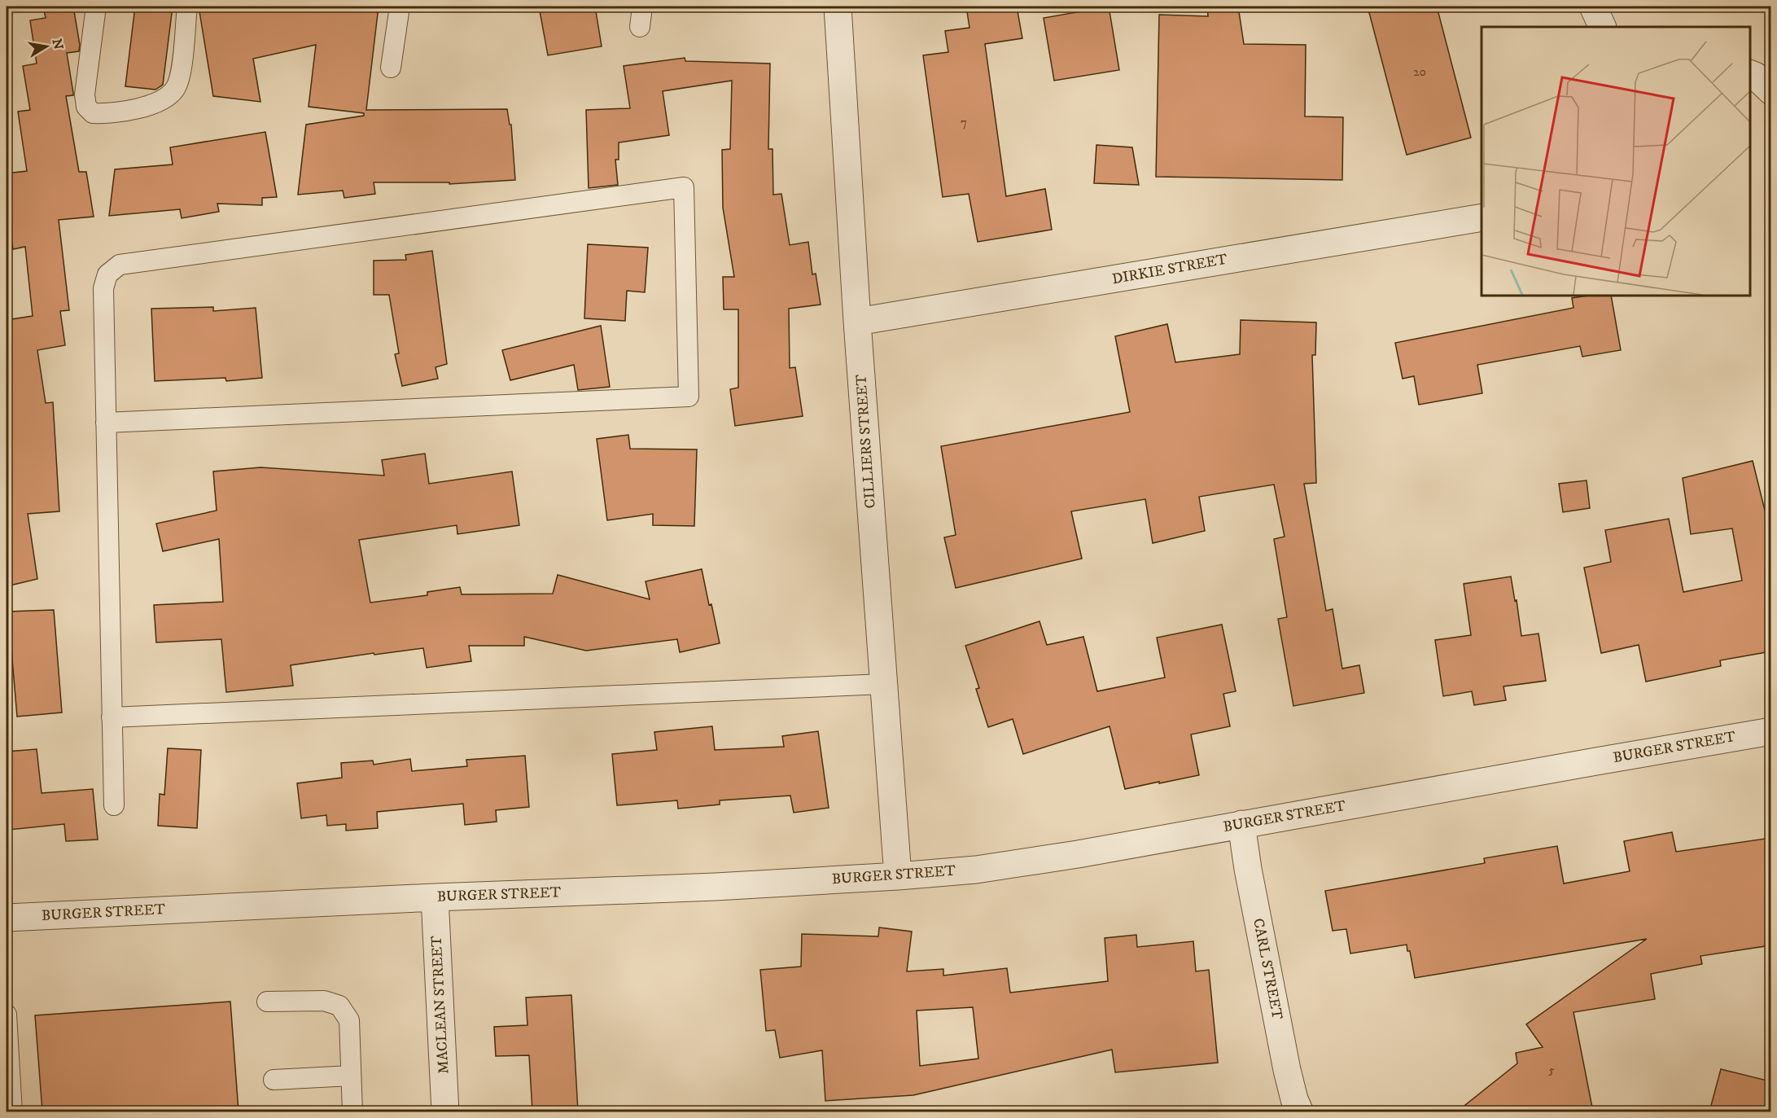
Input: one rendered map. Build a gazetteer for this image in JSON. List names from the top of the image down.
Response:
{
  "streets": {
    "street": [
      "DIRKIE STREET",
      "CILLIERS STREET",
      "BURGER STREET",
      "CARL STREET",
      "MACLEAN STREET"
    ]
  },
  "crossings": [
    ["DIRKIE STREET", "CILLIERS STREET"],
    ["CILLIERS STREET", "BURGER STREET"],
    ["BURGER STREET", "CARL STREET"],
    ["BURGER STREET", "MACLEAN STREET"]
  ],
  "house_numbers": ["20", "7", "5"],
  "north": "right"
}
